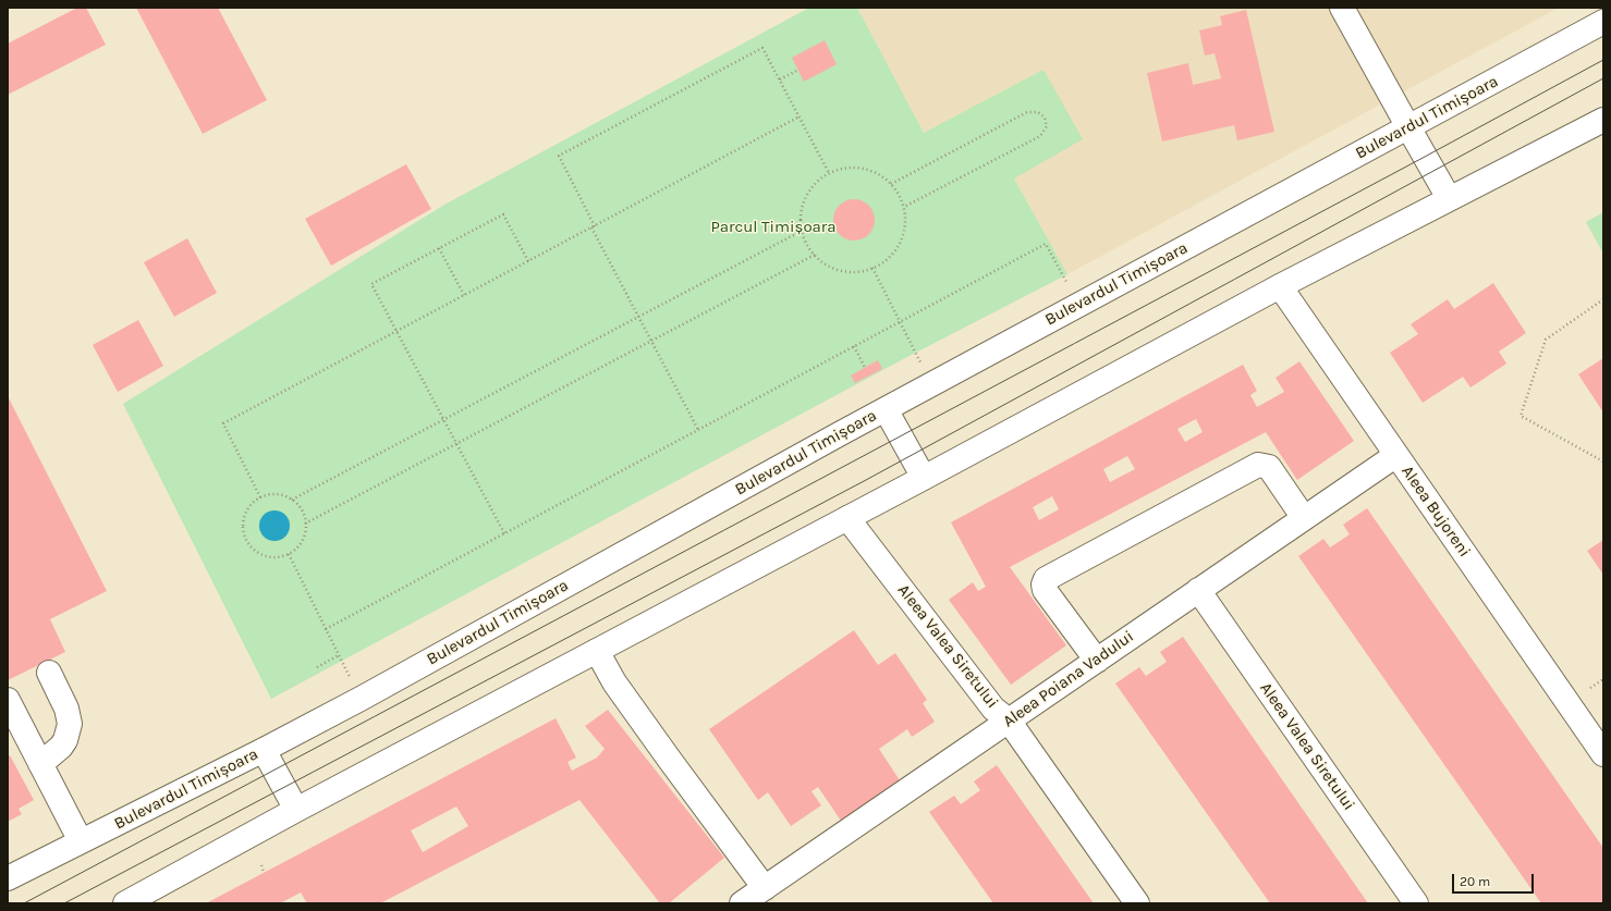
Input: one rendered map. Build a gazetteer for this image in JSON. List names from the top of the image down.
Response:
{
  "streets": {
    "main road": [
      "Bulevardul Timișoara",
      "Aleea Bujoreni",
      "Aleea Valea Siretului",
      "Aleea Poiana Vadului"
    ]
  },
  "crossings": [
    ["Aleea Bujoreni", "Aleea Poiana Vadului"],
    ["Aleea Valea Siretului", "Aleea Poiana Vadului"]
  ],
  "parks": ["Parcul Timișoara"],
  "scale_bar": "20 m"
}
